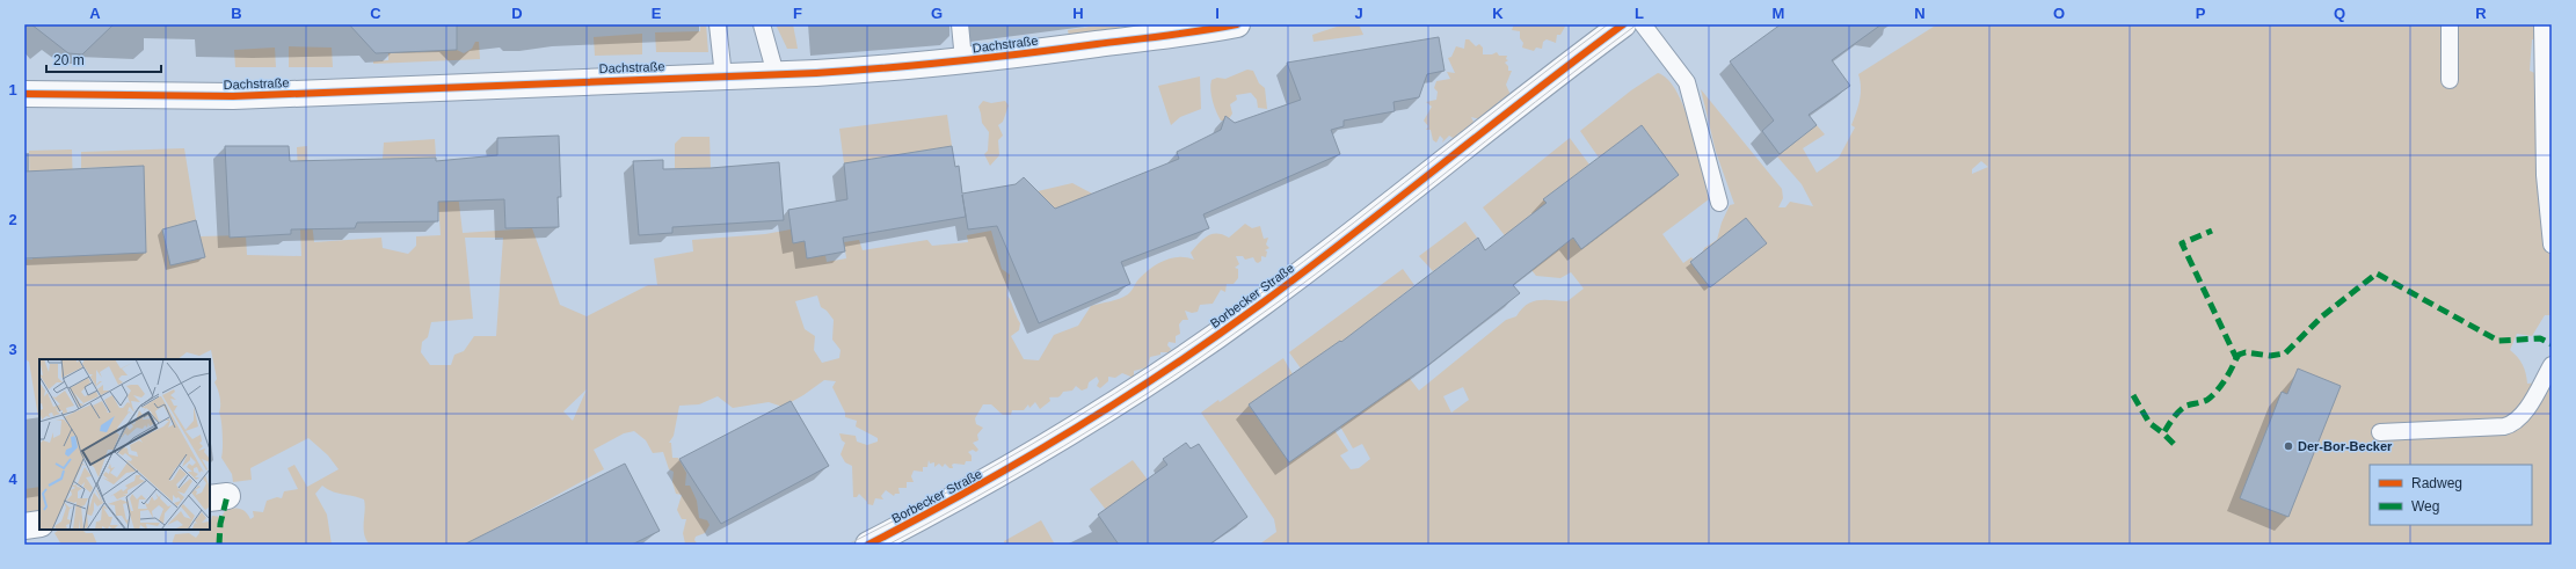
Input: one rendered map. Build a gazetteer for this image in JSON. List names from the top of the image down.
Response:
{
  "streets": {
    "street": ["Dachstraße", "Borbecker Straße"]
  },
  "places": ["Der-Bor-Becker"],
  "legend": ["Radweg", "Weg"],
  "scale_bar": "20 m",
  "grid": {
    "columns": [
      "A",
      "B",
      "C",
      "D",
      "E",
      "F",
      "G",
      "H",
      "I",
      "J",
      "K",
      "L",
      "M",
      "N",
      "O",
      "P",
      "Q",
      "R"
    ],
    "rows": [
      "1",
      "2",
      "3",
      "4"
    ]
  }
}
